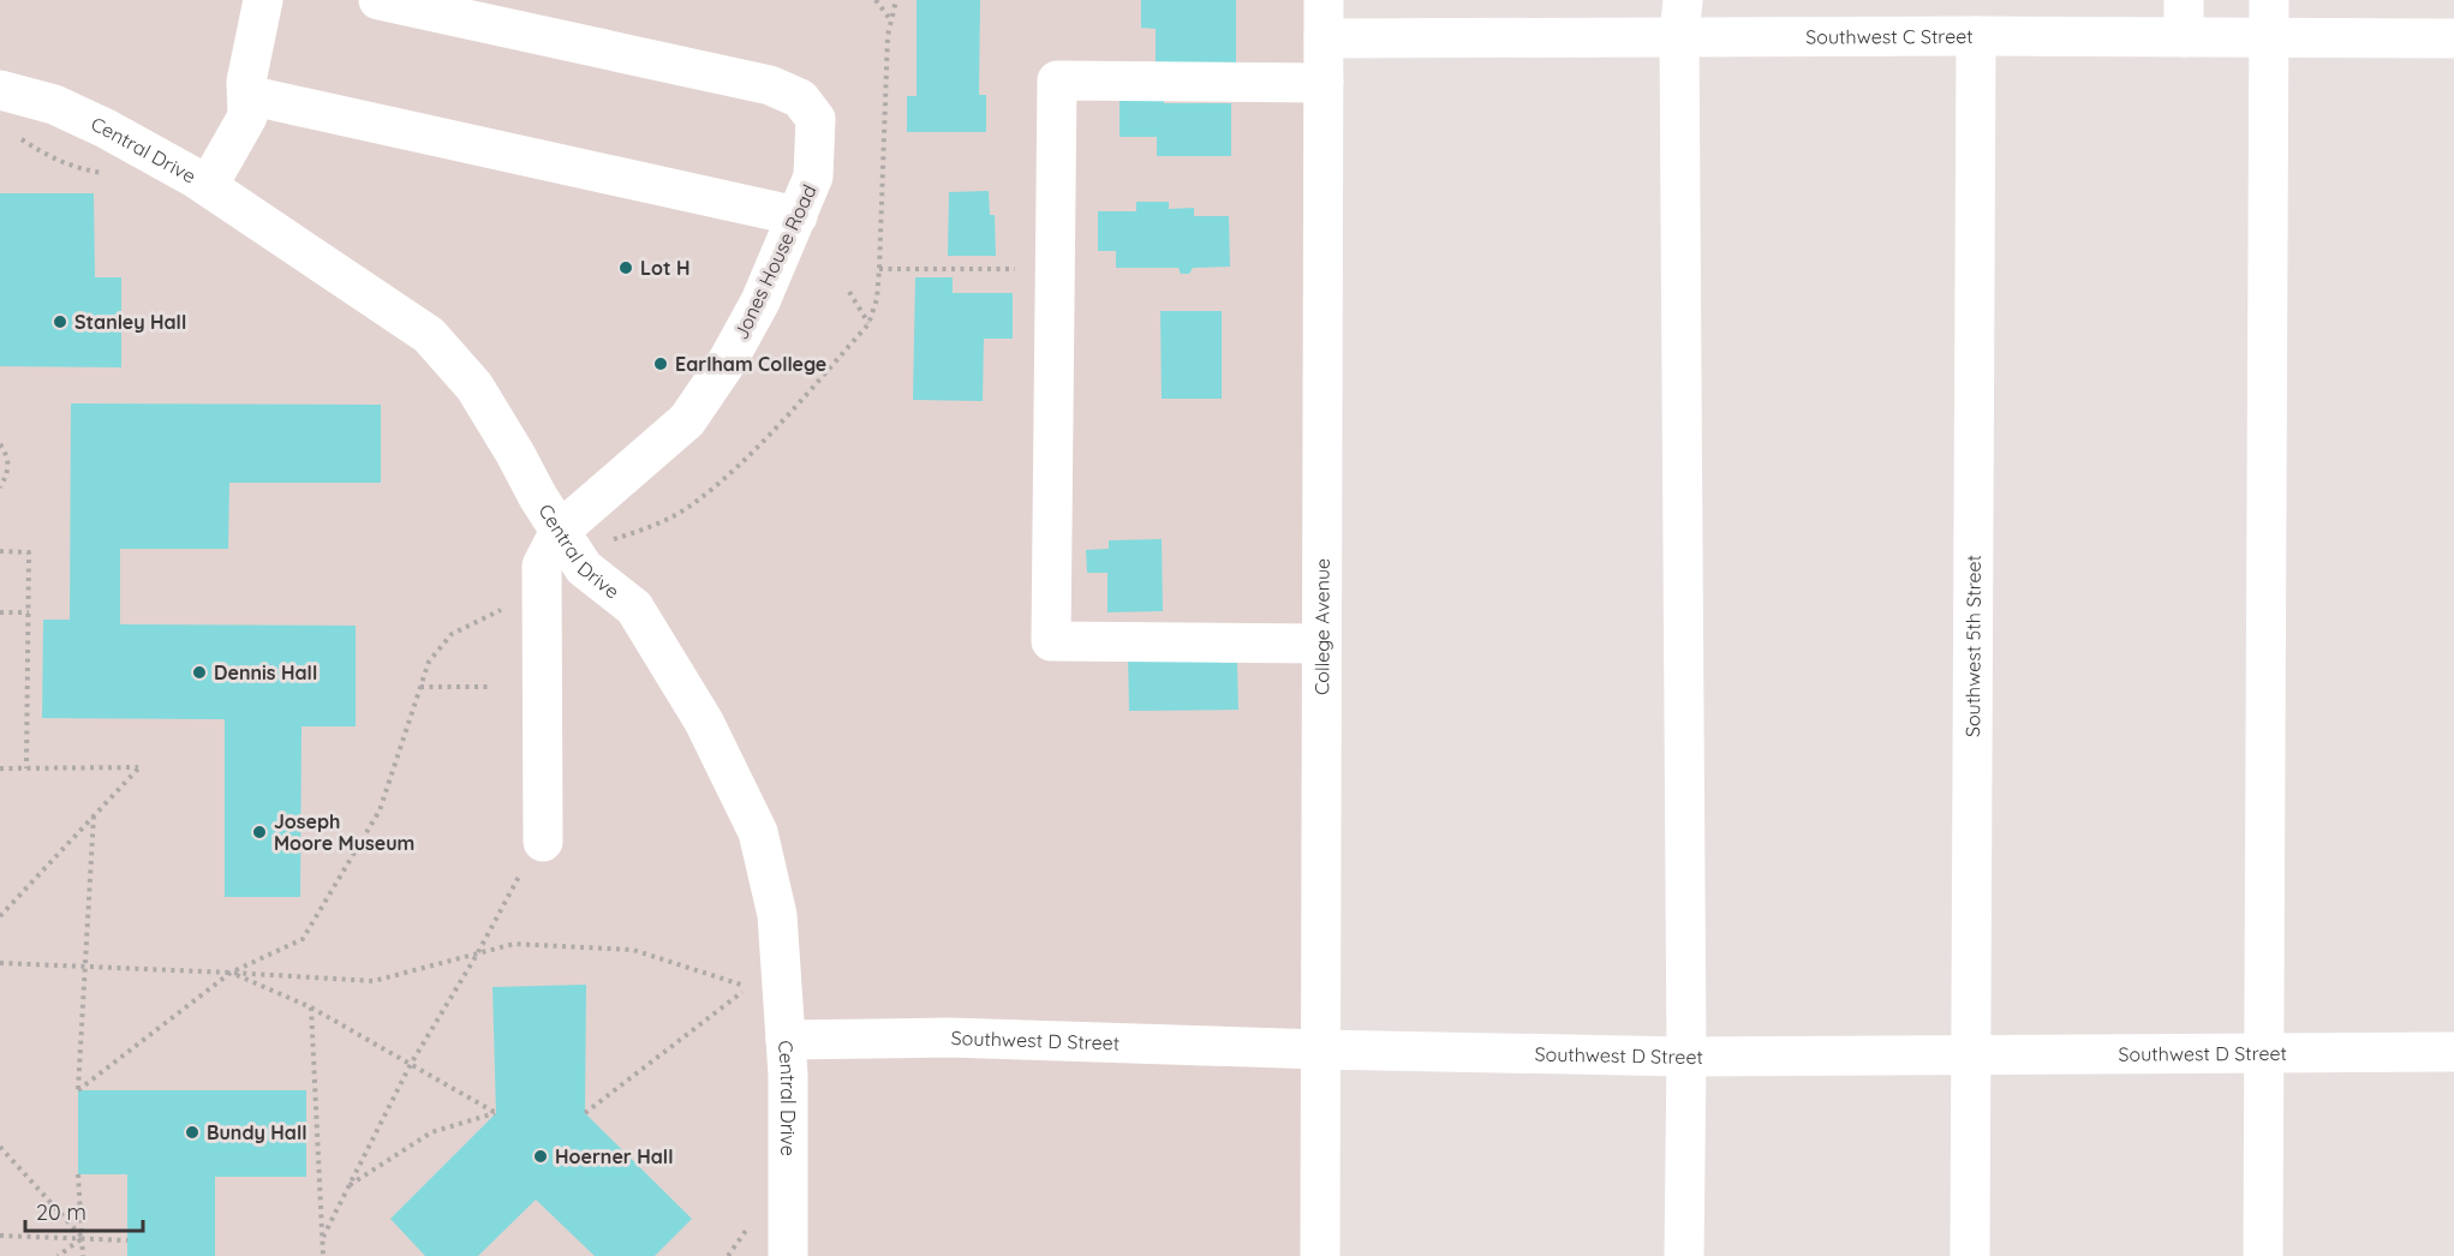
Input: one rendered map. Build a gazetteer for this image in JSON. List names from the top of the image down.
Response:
{
  "streets": {
    "street": [
      "Southwest C Street",
      "Central Drive",
      "Jones House Road",
      "College Avenue",
      "Southwest 5th Street",
      "Southwest D Street"
    ]
  },
  "crossings": [
    ["Southwest C Street", "College Avenue"],
    ["Southwest C Street", "Southwest 5th Street"],
    ["Central Drive", "Jones House Road"],
    ["Central Drive", "Southwest D Street"],
    ["College Avenue", "Southwest D Street"],
    ["Southwest 5th Street", "Southwest D Street"]
  ],
  "places": [
    "Lot H",
    "Stanley Hall",
    "Earlham College",
    "Dennis Hall",
    "Joseph Moore Museum",
    "Bundy Hall",
    "Hoerner Hall"
  ],
  "scale_bar": "20 m"
}
